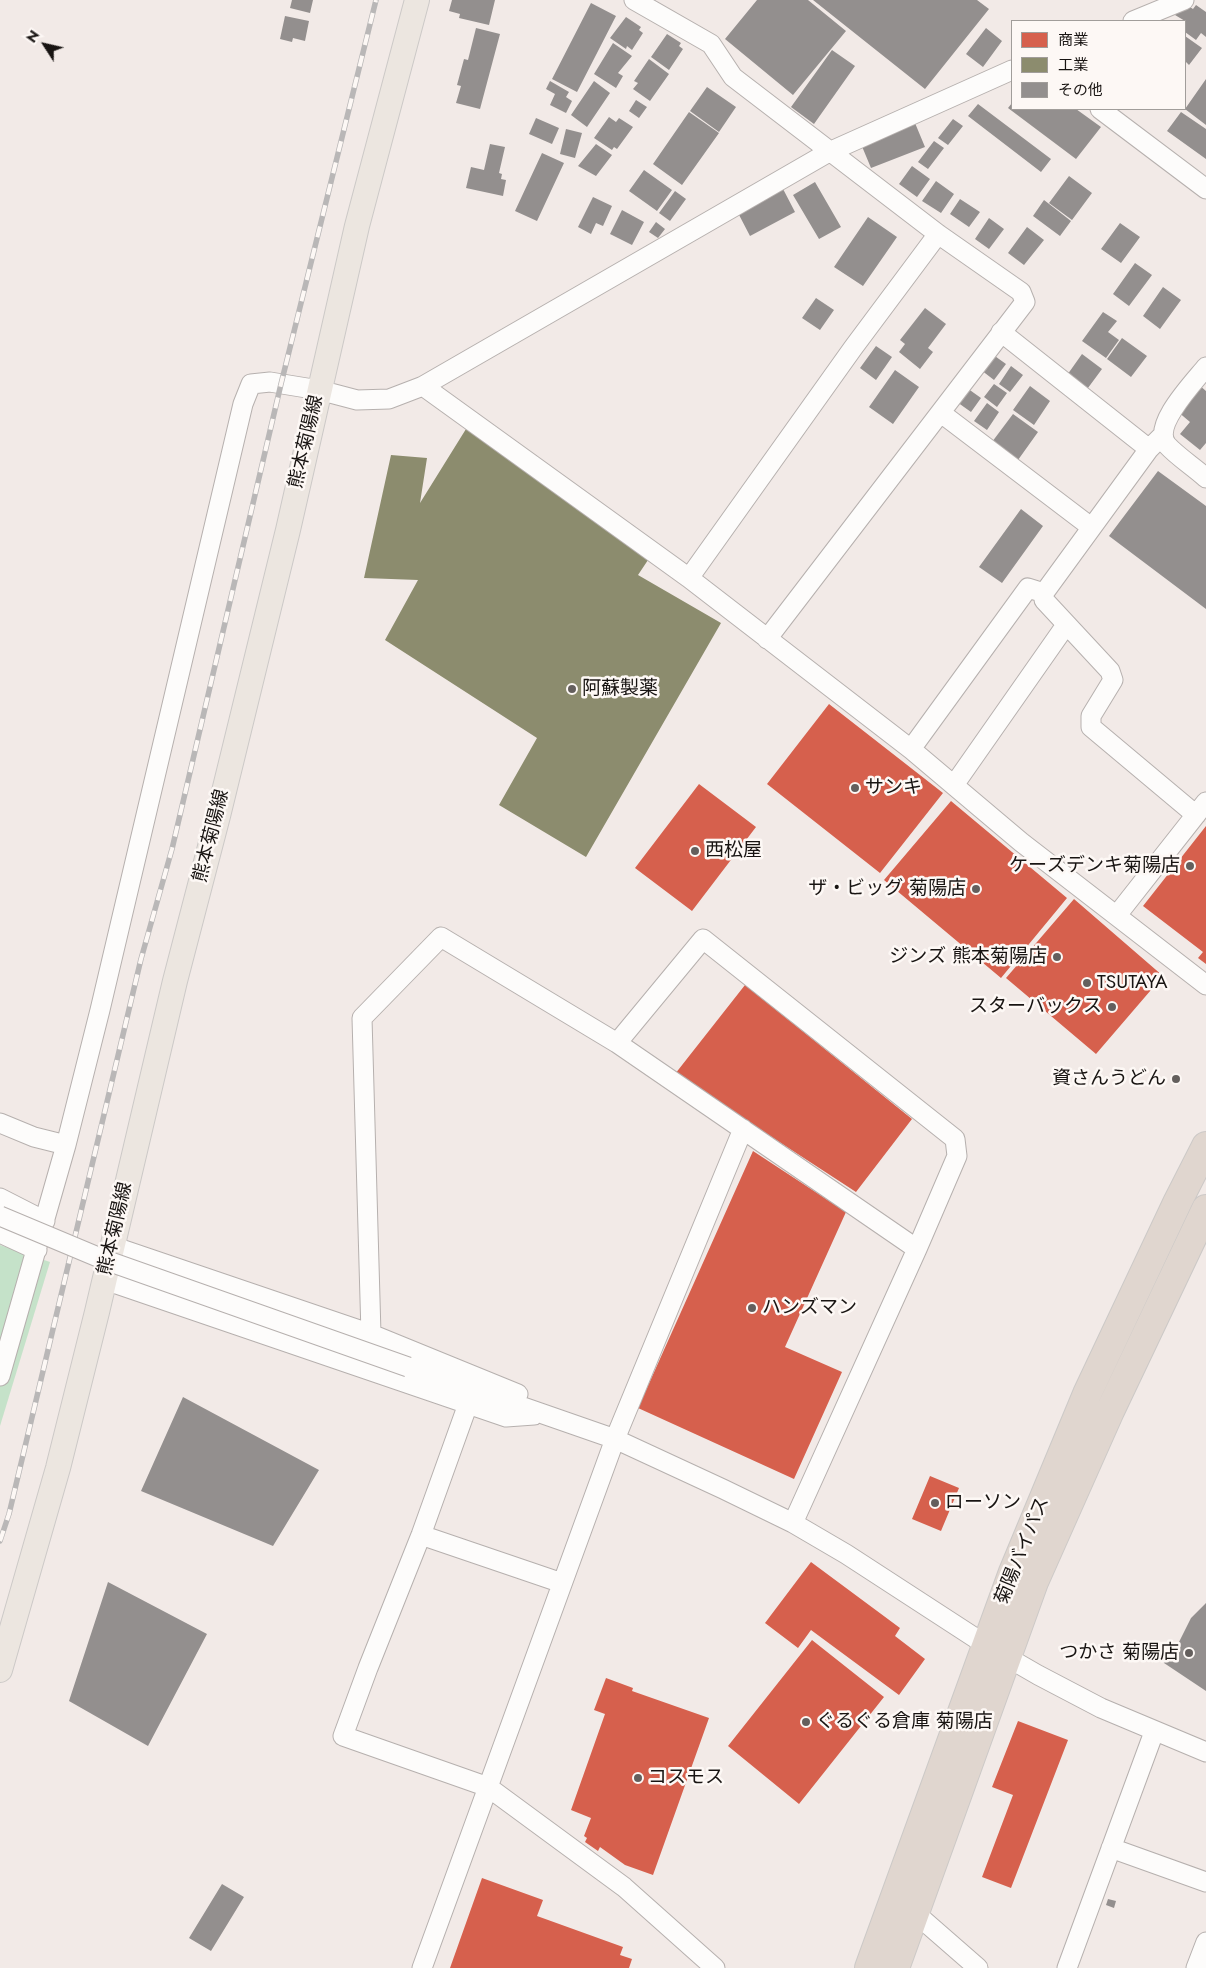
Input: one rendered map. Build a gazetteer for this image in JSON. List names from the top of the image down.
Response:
{
  "streets": {
    "highway": ["菊陽バイパス"],
    "main road": ["熊本菊陽線"]
  },
  "places": [
    "阿蘇製薬",
    "サンキ",
    "西松屋",
    "ケーズデンキ菊陽店",
    "ザ・ビッグ 菊陽店",
    "ジンズ 熊本菊陽店",
    "TSUTAYA",
    "スターバックス",
    "資さんうどん",
    "ハンズマン",
    "ローソン",
    "つかさ 菊陽店",
    "ぐるぐる倉庫 菊陽店",
    "コスモス"
  ],
  "legend": ["商業", "工業", "その他"],
  "north": "top left"
}
